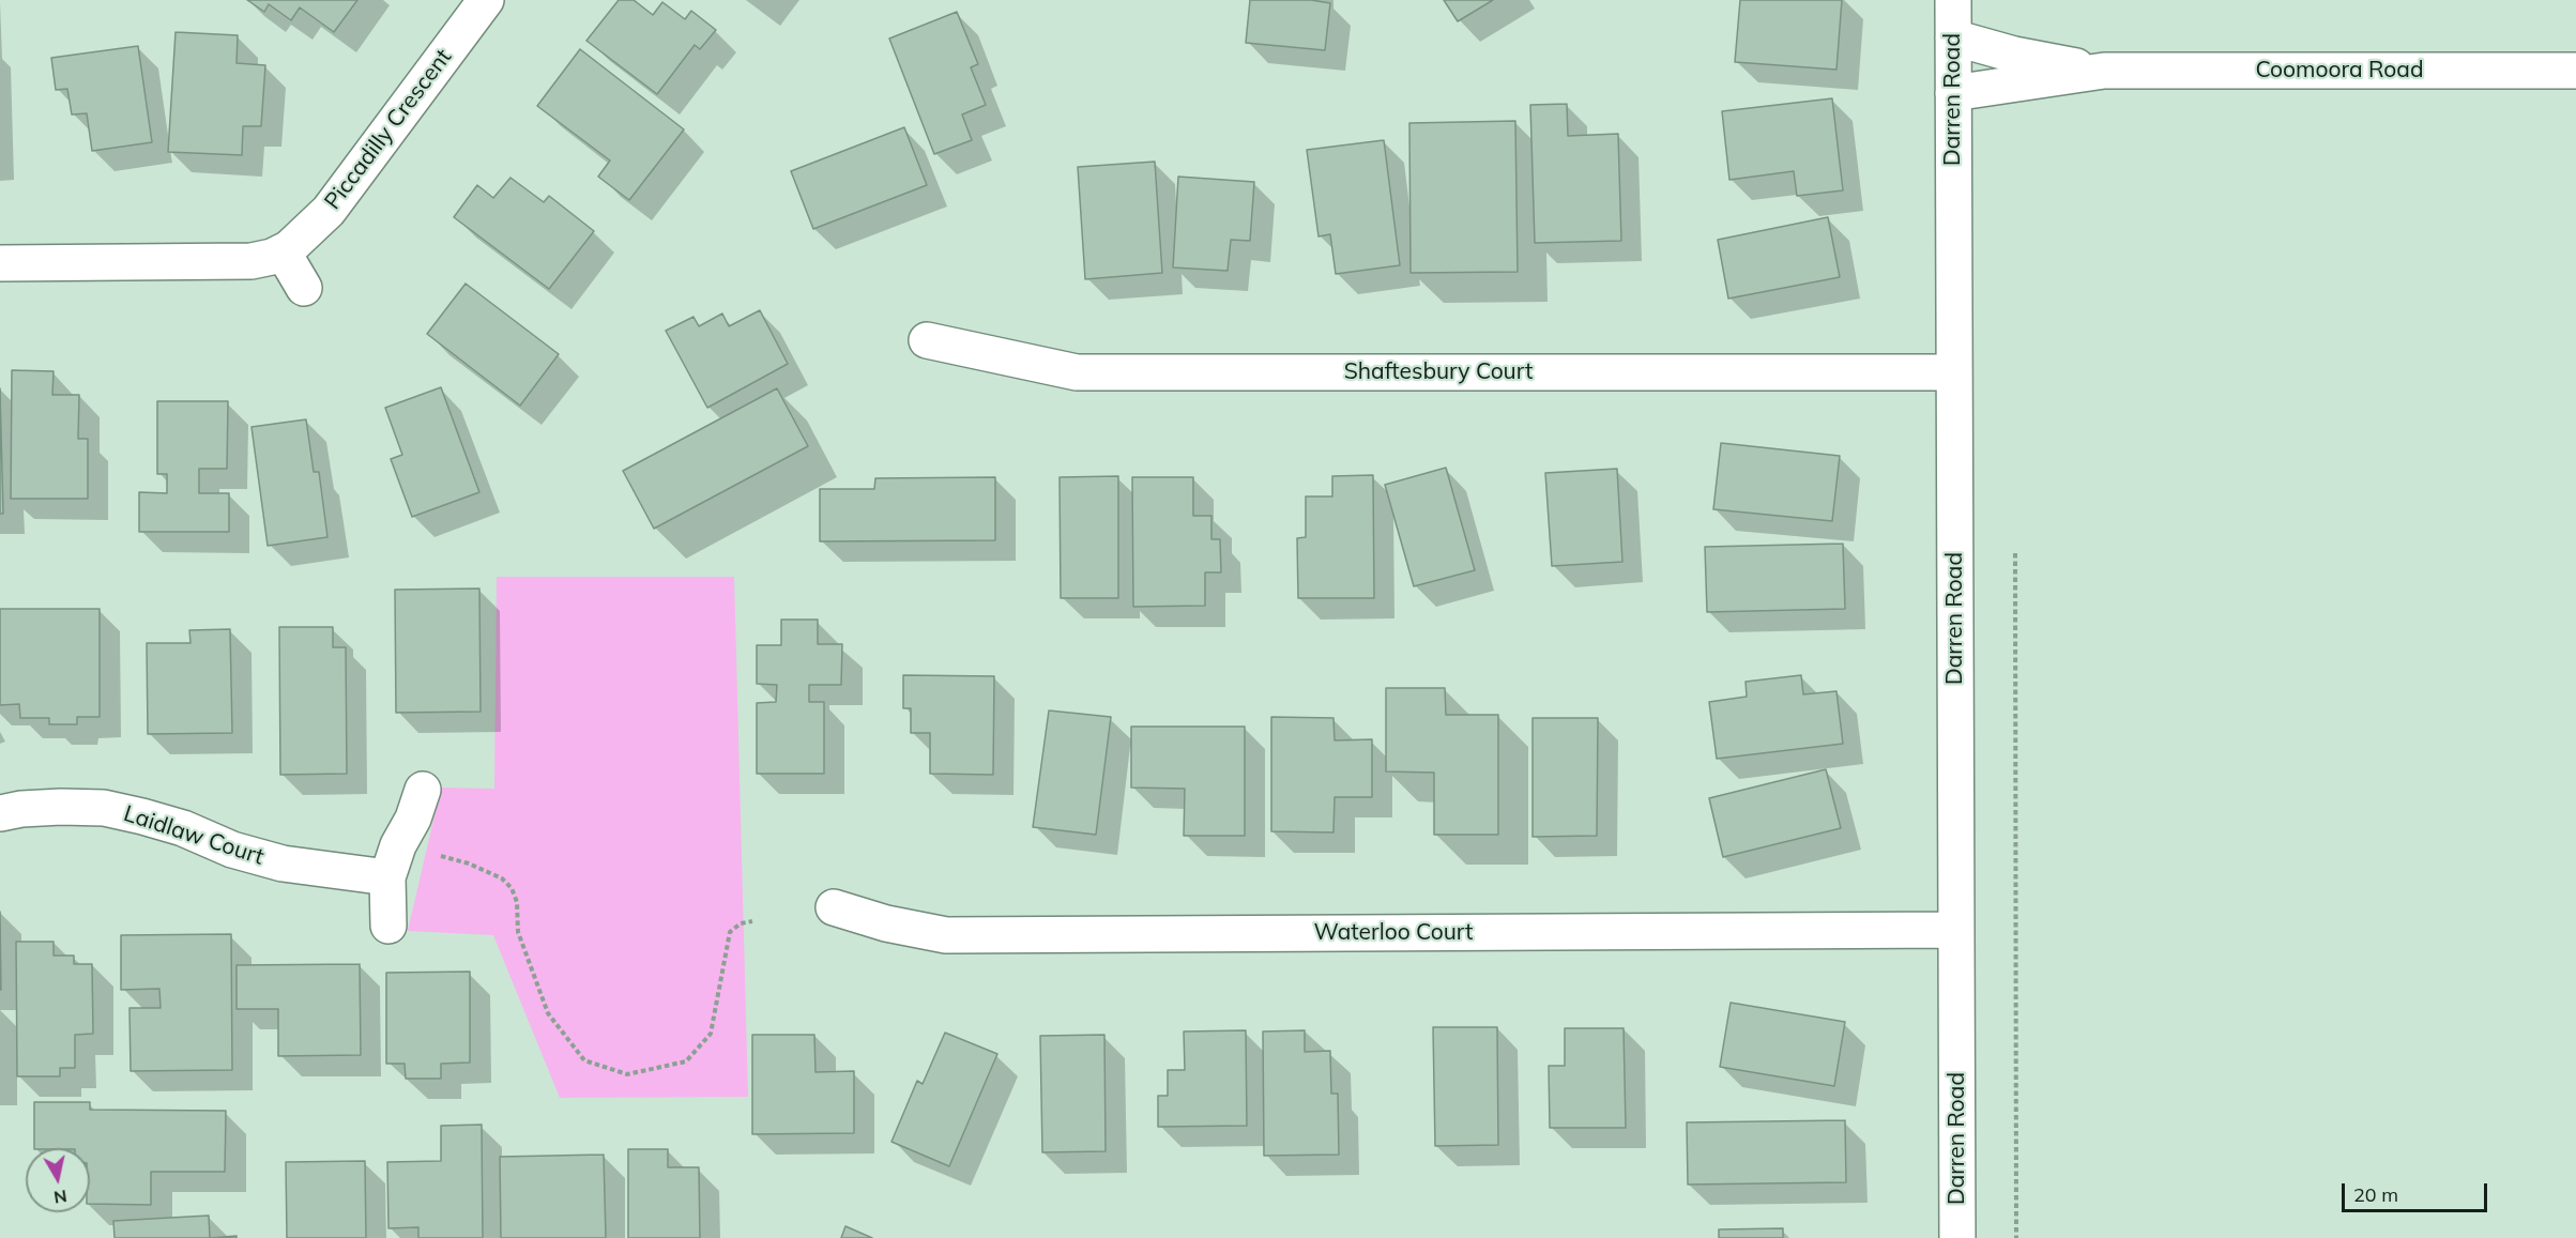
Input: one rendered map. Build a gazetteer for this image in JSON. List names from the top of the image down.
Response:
{
  "streets": {
    "street": [
      "Coomoora Road",
      "Darren Road",
      "Piccadilly Crescent",
      "Shaftesbury Court",
      "Laidlaw Court",
      "Waterloo Court"
    ]
  },
  "crossings": [
    ["Coomoora Road", "Darren Road"],
    ["Darren Road", "Shaftesbury Court"],
    ["Darren Road", "Waterloo Court"]
  ],
  "scale_bar": "20 m",
  "north": "bottom"
}
